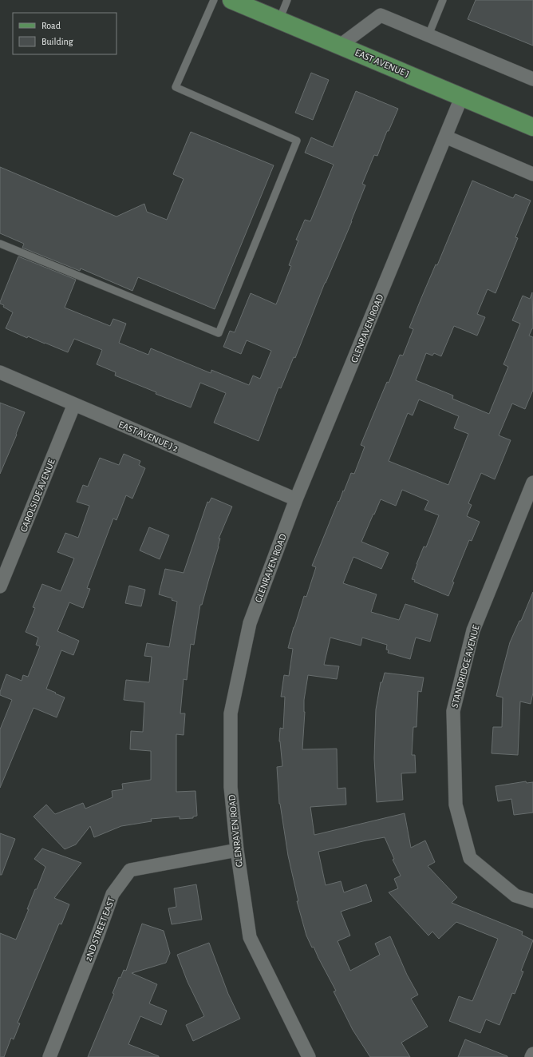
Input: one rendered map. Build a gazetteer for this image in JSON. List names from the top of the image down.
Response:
{
  "streets": {
    "main road": ["EAST AVENUE J"],
    "street": [
      "GLENRAVEN ROAD",
      "EAST AVENUE J 2",
      "CAROLSIDE AVENUE",
      "STANDRIDGE AVENUE",
      "2ND STREET EAST"
    ]
  },
  "crossings": [
    ["EAST AVENUE J", "GLENRAVEN ROAD"],
    ["GLENRAVEN ROAD", "EAST AVENUE J 2"],
    ["GLENRAVEN ROAD", "2ND STREET EAST"],
    ["EAST AVENUE J 2", "CAROLSIDE AVENUE"]
  ],
  "legend": ["Road", "Building"]
}
